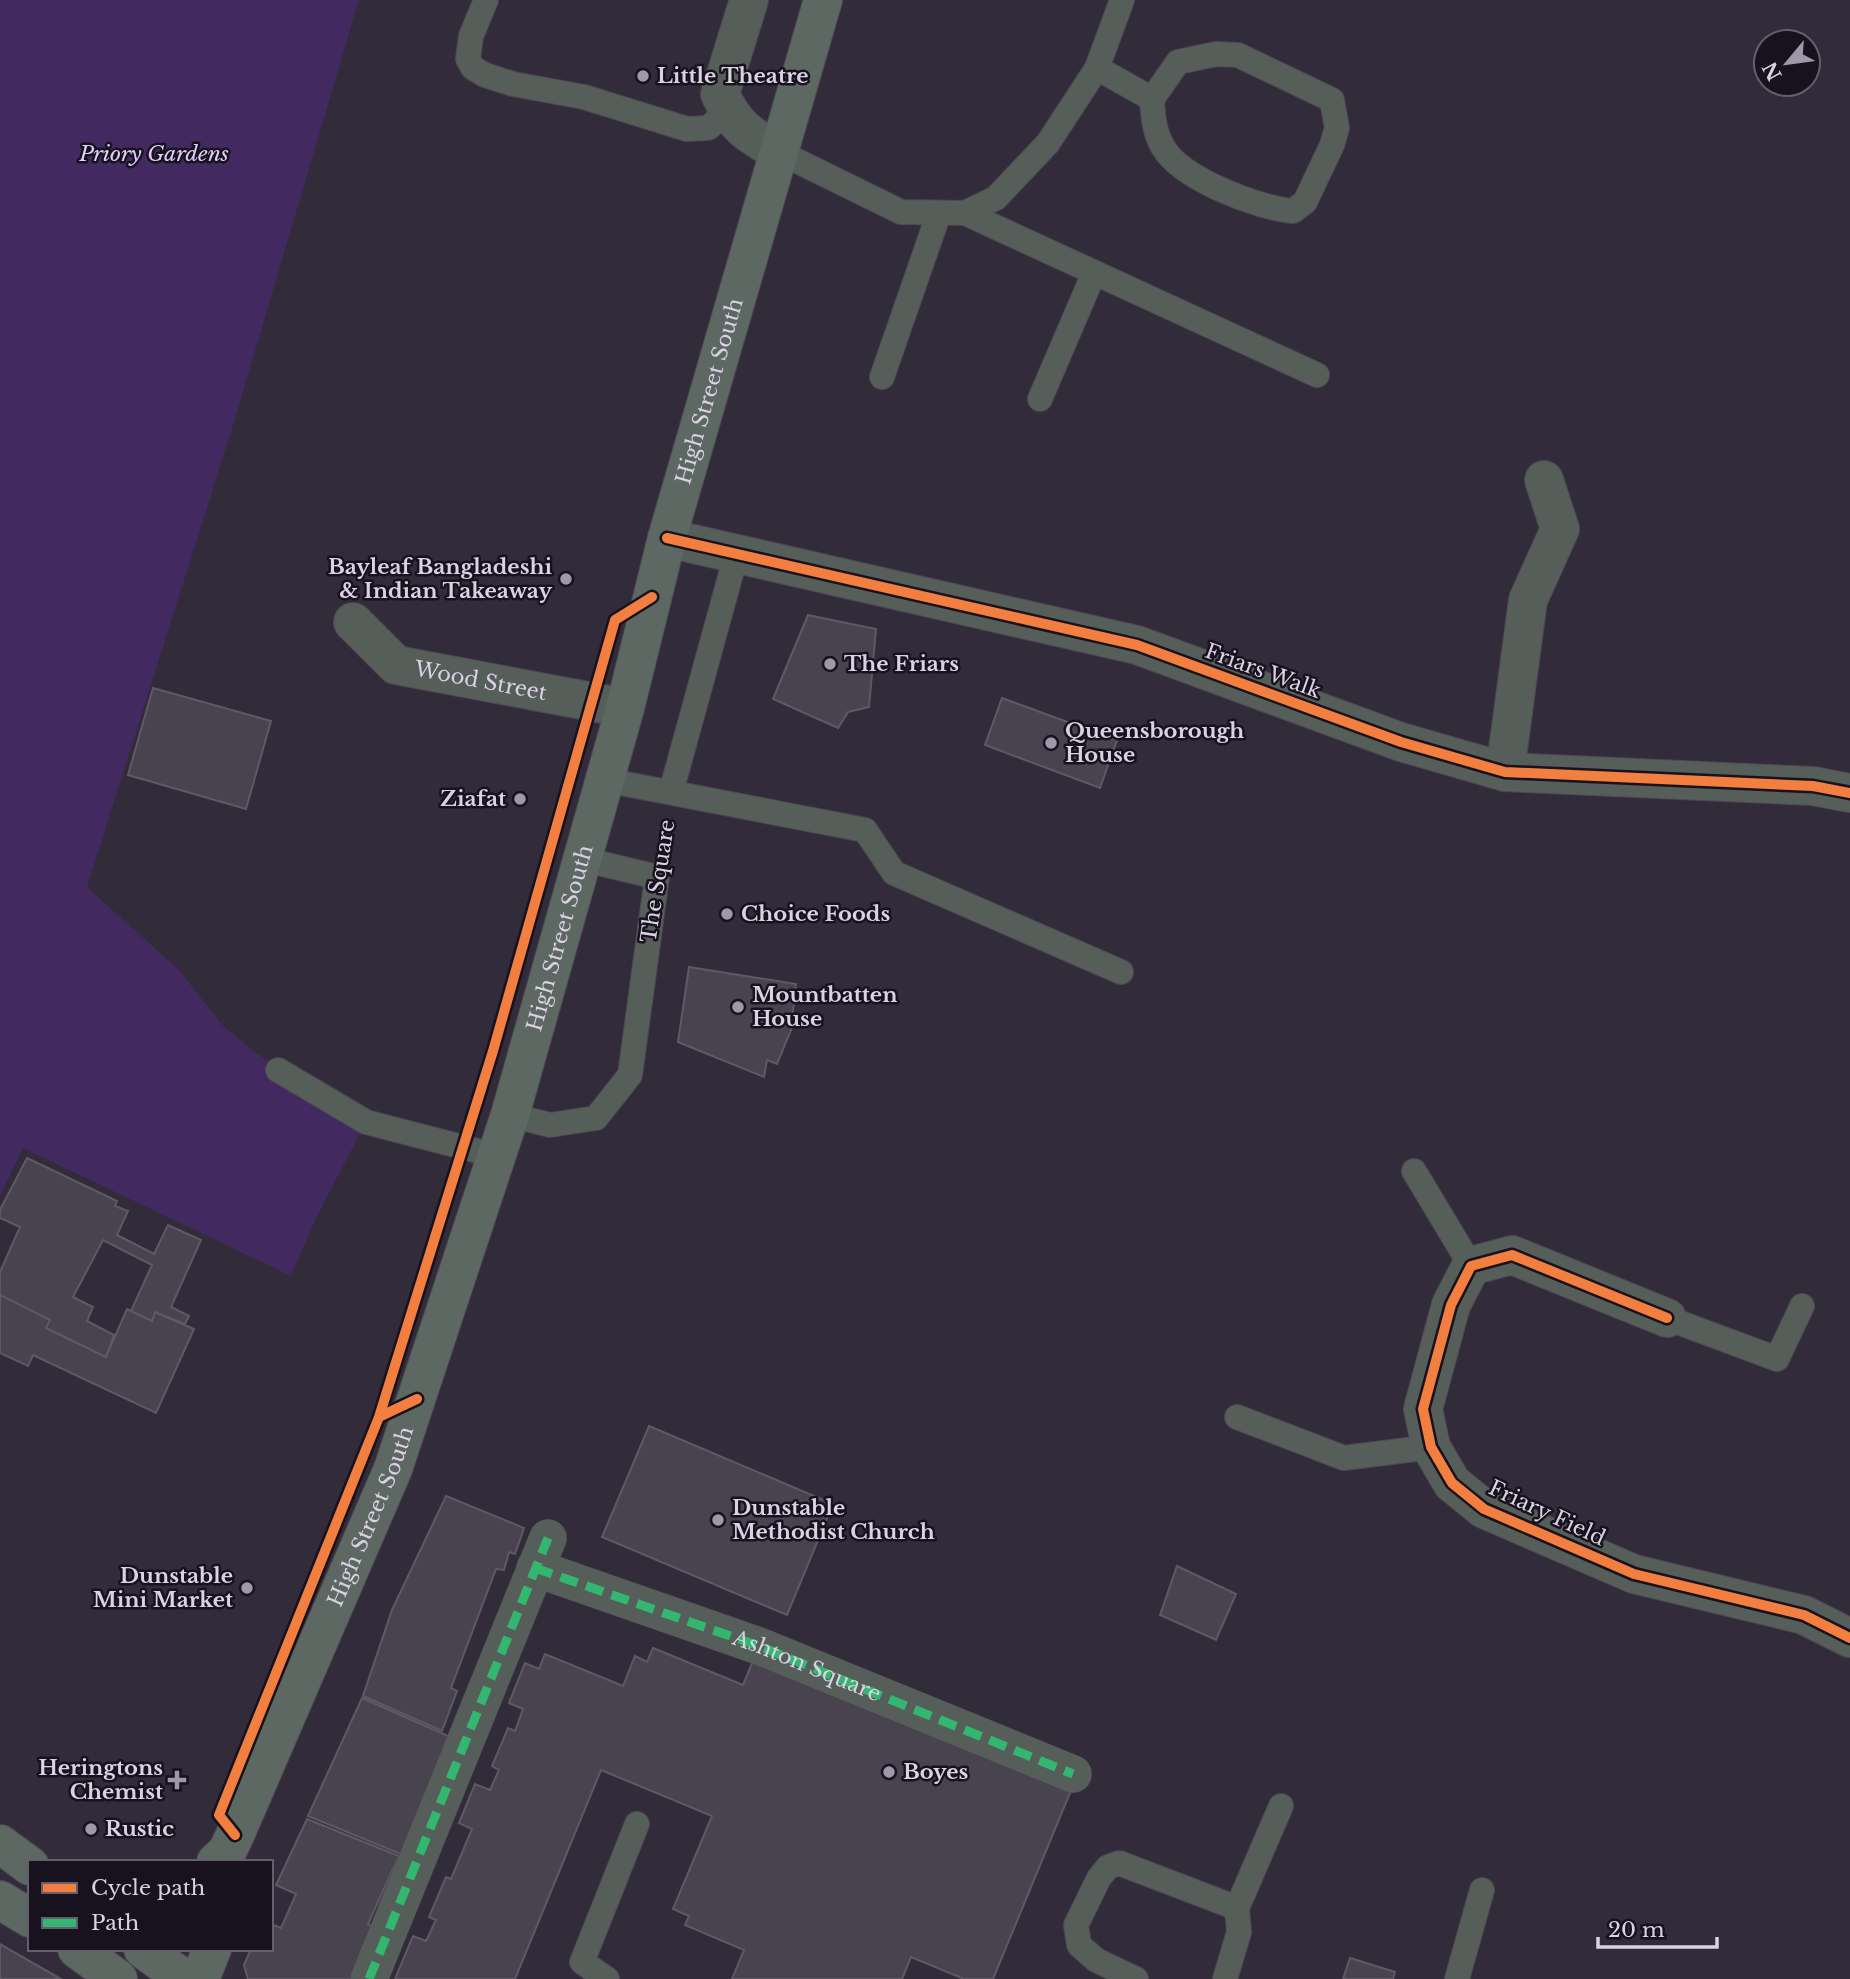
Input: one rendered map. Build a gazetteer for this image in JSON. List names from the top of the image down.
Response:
{
  "streets": {
    "main road": ["High Street South"],
    "street": [
      "Friars Walk",
      "Wood Street",
      "Friary Field",
      "Ashton Square"
    ],
    "lane": ["The Square"]
  },
  "crossings": [
    ["High Street South", "Friars Walk"],
    ["High Street South", "Wood Street"],
    ["High Street South", "The Square"],
    ["Friars Walk", "The Square"]
  ],
  "parks": ["Priory Gardens"],
  "places": {
    "other": [
      "Little Theatre",
      "Bayleaf Bangladeshi & Indian Takeaway",
      "The Friars",
      "Queensborough House",
      "Ziafat",
      "Choice Foods",
      "Mountbatten House",
      "Dunstable Methodist Church",
      "Dunstable Mini Market",
      "Boyes",
      "Rustic"
    ],
    "health": ["Heringtons Chemist"]
  },
  "legend": ["Cycle path", "Path"],
  "scale_bar": "20 m",
  "north": "bottom left"
}
